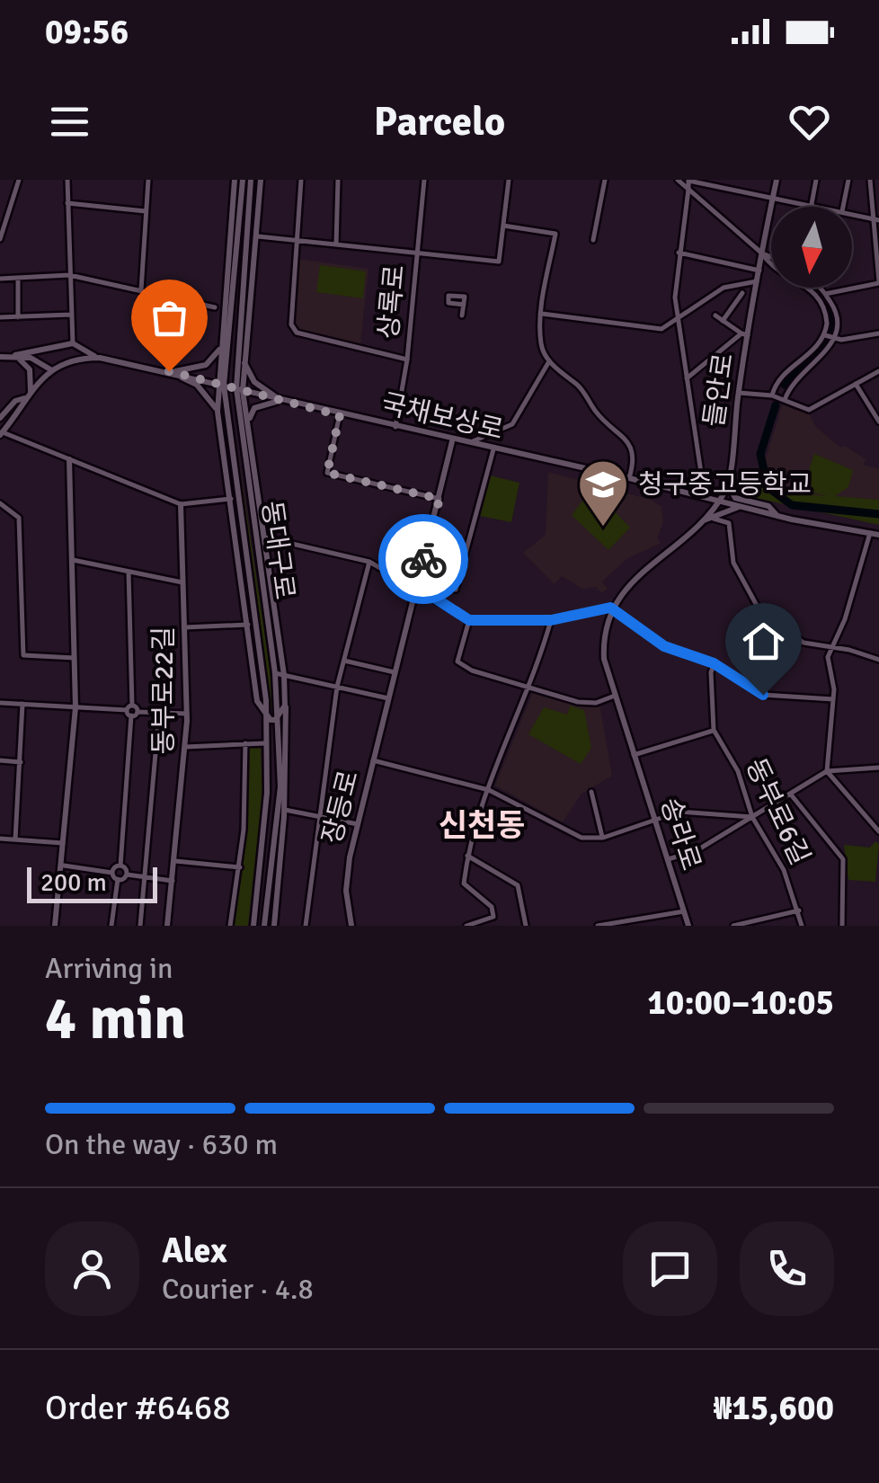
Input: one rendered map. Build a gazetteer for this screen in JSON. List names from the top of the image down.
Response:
{
  "streets": {
    "main road": [
      "들안로",
      "국채보상로",
      "동대구로",
      "동부로22길",
      "장등로",
      "송라로"
    ],
    "street": ["상록로", "동부로6길"]
  },
  "crossings": [
    ["상록로", "국채보상로"],
    ["들안로", "국채보상로"],
    ["국채보상로", "동대구로"],
    ["국채보상로", "장등로"]
  ],
  "districts": ["신천동"],
  "places": {
    "school or university": ["청구중고등학교"]
  },
  "scale_bar": "200 m",
  "north": "bottom",
  "page": {
    "status": "09:56",
    "header": "Parcelo",
    "scale": "200 m",
    "heading": ["4 min", "Arriving in", "10:00–10:05"],
    "panel": [
      "Alex",
      "Courier · 4.8",
      "Order #6468",
      "₩15,600"
    ],
    "bar": "On the way · 630 m"
  }
}
